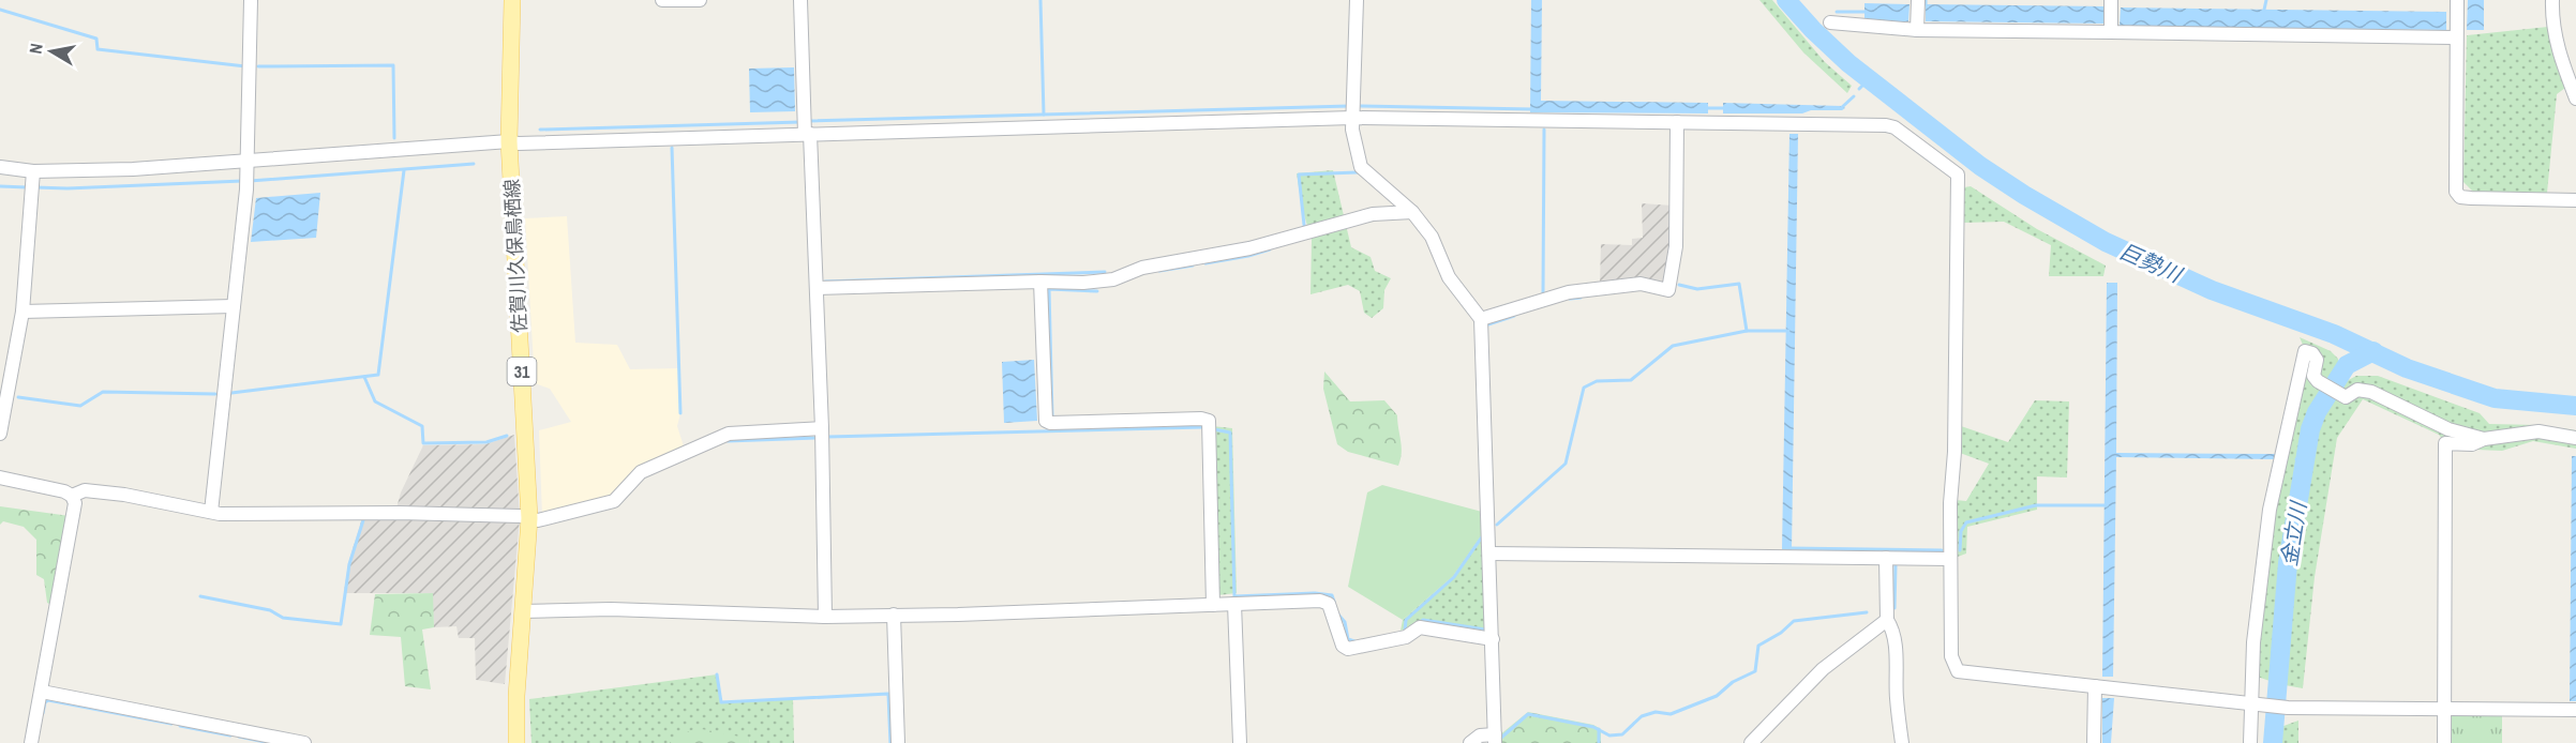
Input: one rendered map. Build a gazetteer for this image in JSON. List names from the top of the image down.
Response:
{
  "streets": {
    "main road": ["佐賀川久保鳥栖線", "31"]
  },
  "water": ["巨勢川", "金立川"],
  "north": "left"
}
